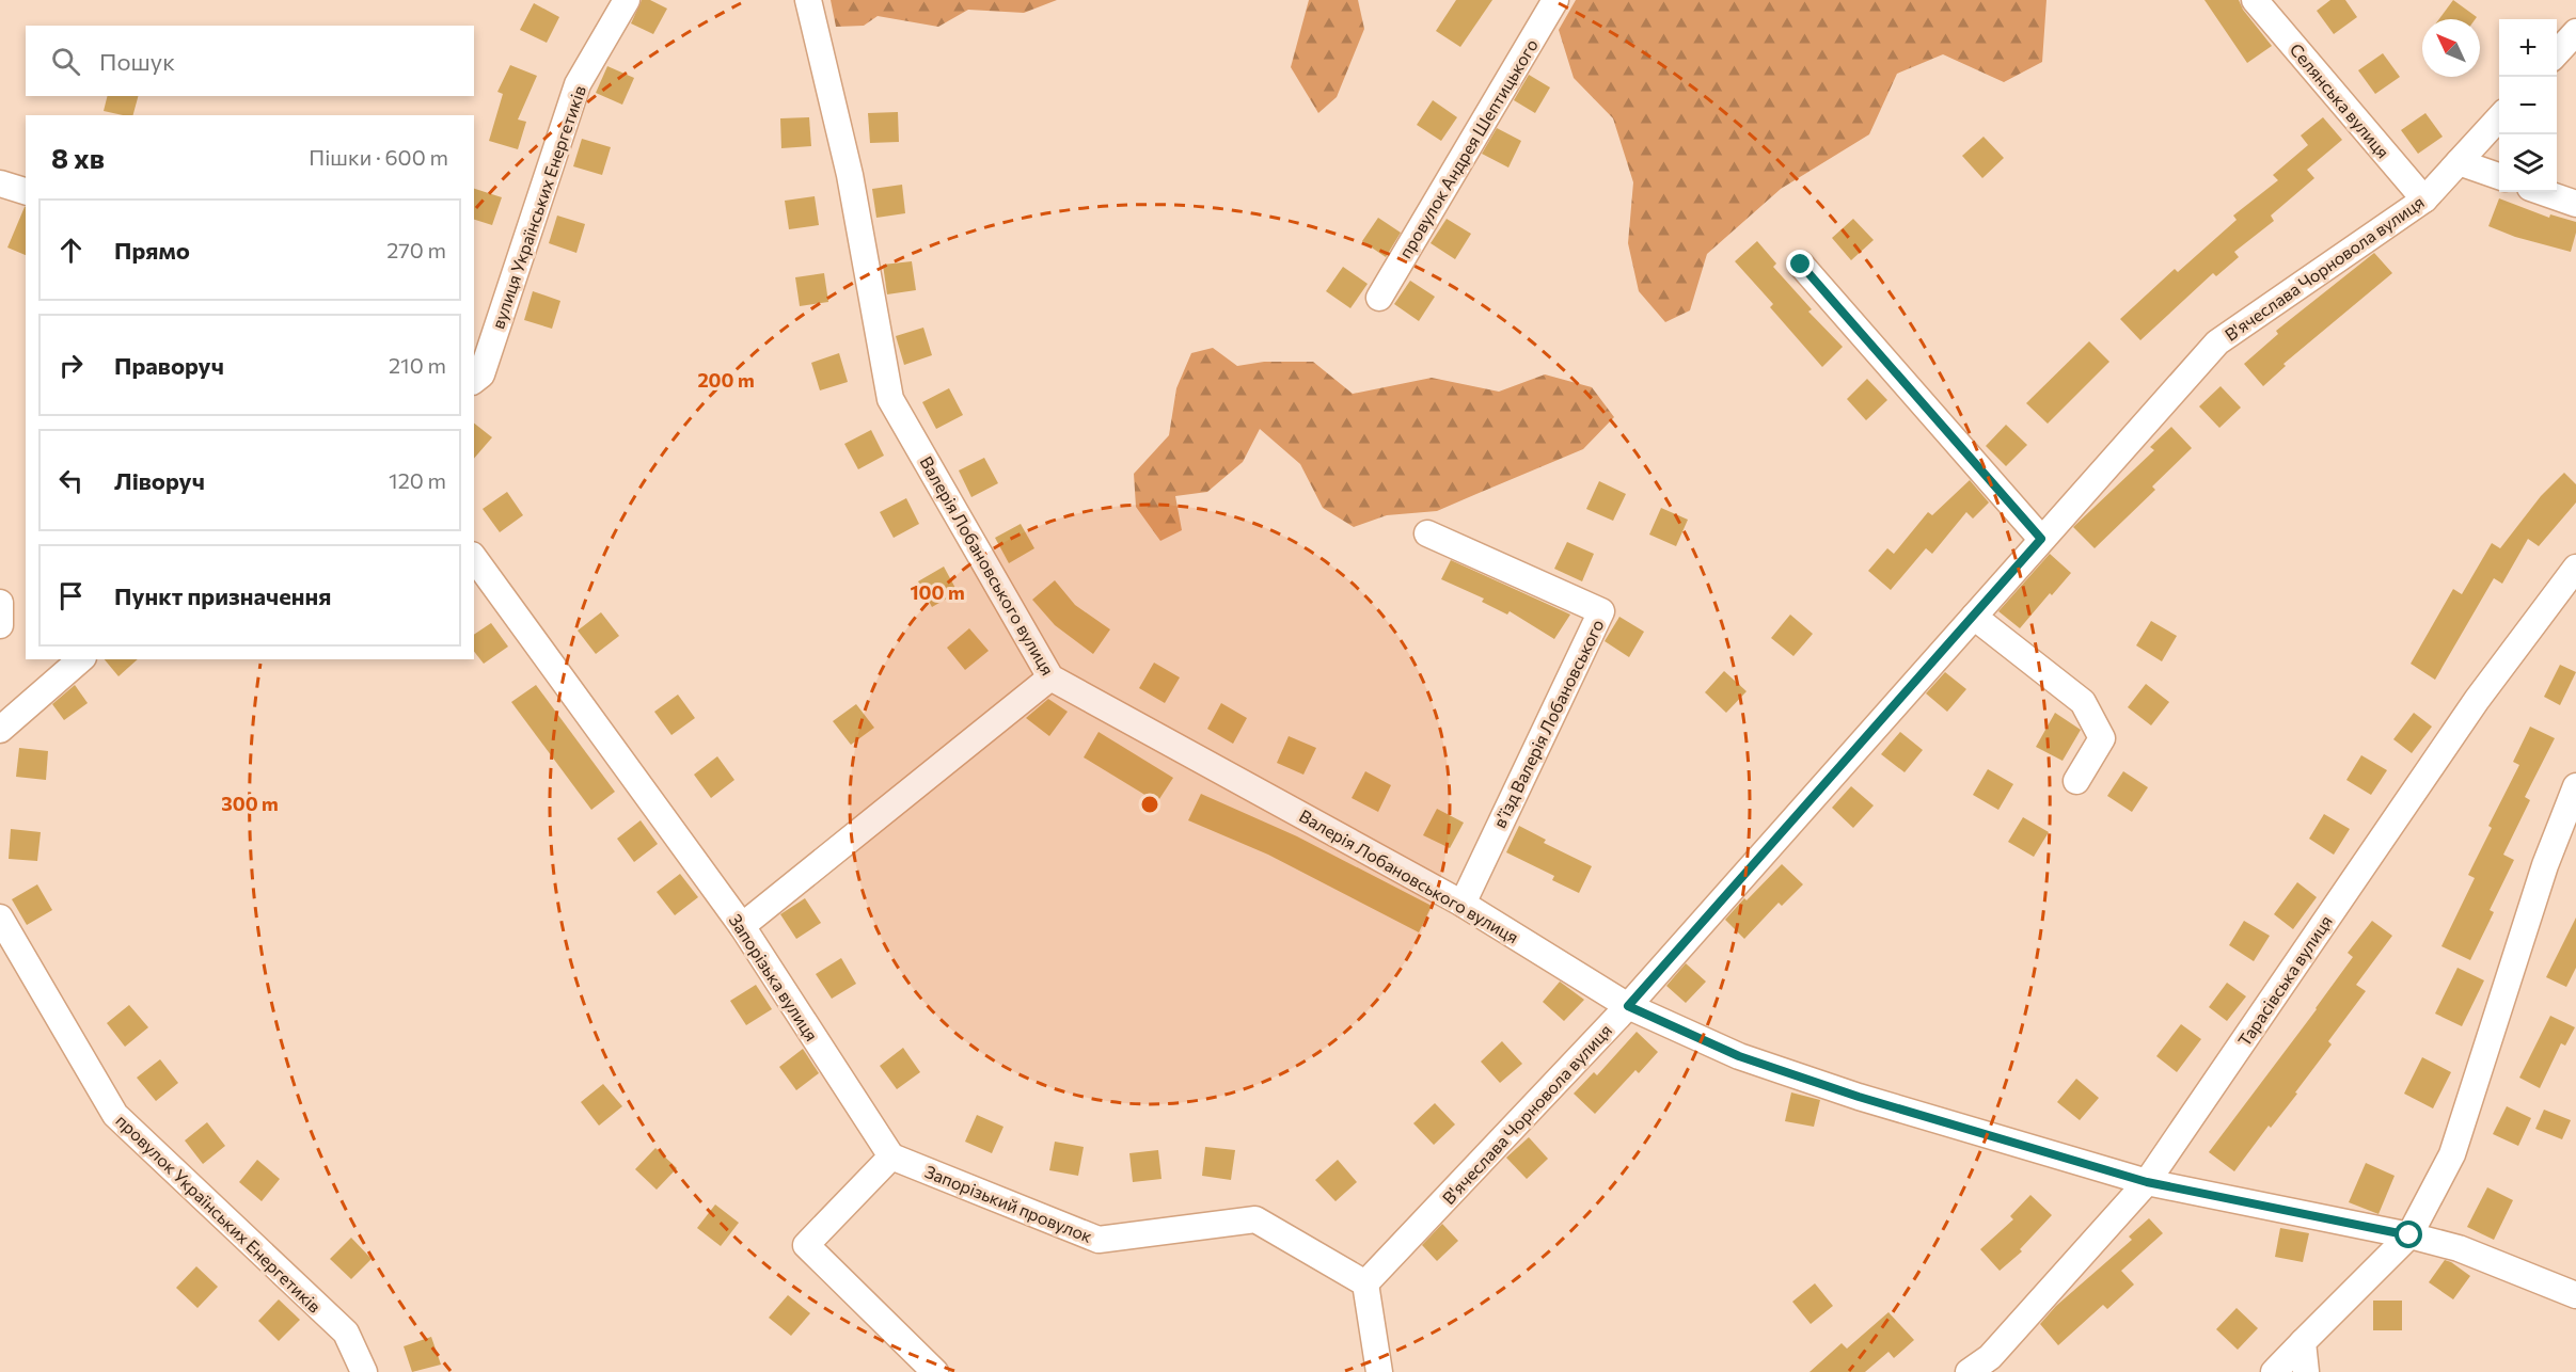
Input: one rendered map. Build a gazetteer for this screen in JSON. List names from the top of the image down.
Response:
{
  "streets": {
    "street": [
      "Селянська вулиця",
      "провулок Андрея Шептицького",
      "вулиця Українських Енергетиків",
      "В'ячеслава Чорновола вулиця",
      "Валерія Лобановського вулиця",
      "в’їзд Валерія Лобановського",
      "Запорізька вулиця",
      "Тарасівська вулиця",
      "Запорізький провулок",
      "провулок Українських Енергетиків"
    ]
  },
  "crossings": [
    ["Селянська вулиця", "В'ячеслава Чорновола вулиця"],
    ["В'ячеслава Чорновола вулиця", "Валерія Лобановського вулиця"],
    ["В'ячеслава Чорновола вулиця", "Запорізький провулок"],
    ["Валерія Лобановського вулиця", "в’їзд Валерія Лобановського"],
    ["Валерія Лобановського вулиця", "Тарасівська вулиця"],
    ["Запорізька вулиця", "Запорізький провулок"]
  ],
  "north": "top left",
  "page": {
    "map_buttons": ["+", "−"],
    "search": "Пошук",
    "heading": ["8 хв", "Пішки · 600 m"],
    "list": [
      ["Прямо", "270 m"],
      ["Праворуч", "210 m"],
      ["Ліворуч", "120 m"],
      "Пункт призначення"
    ]
  },
  "rings": ["200 m", "100 m", "300 m"]
}
